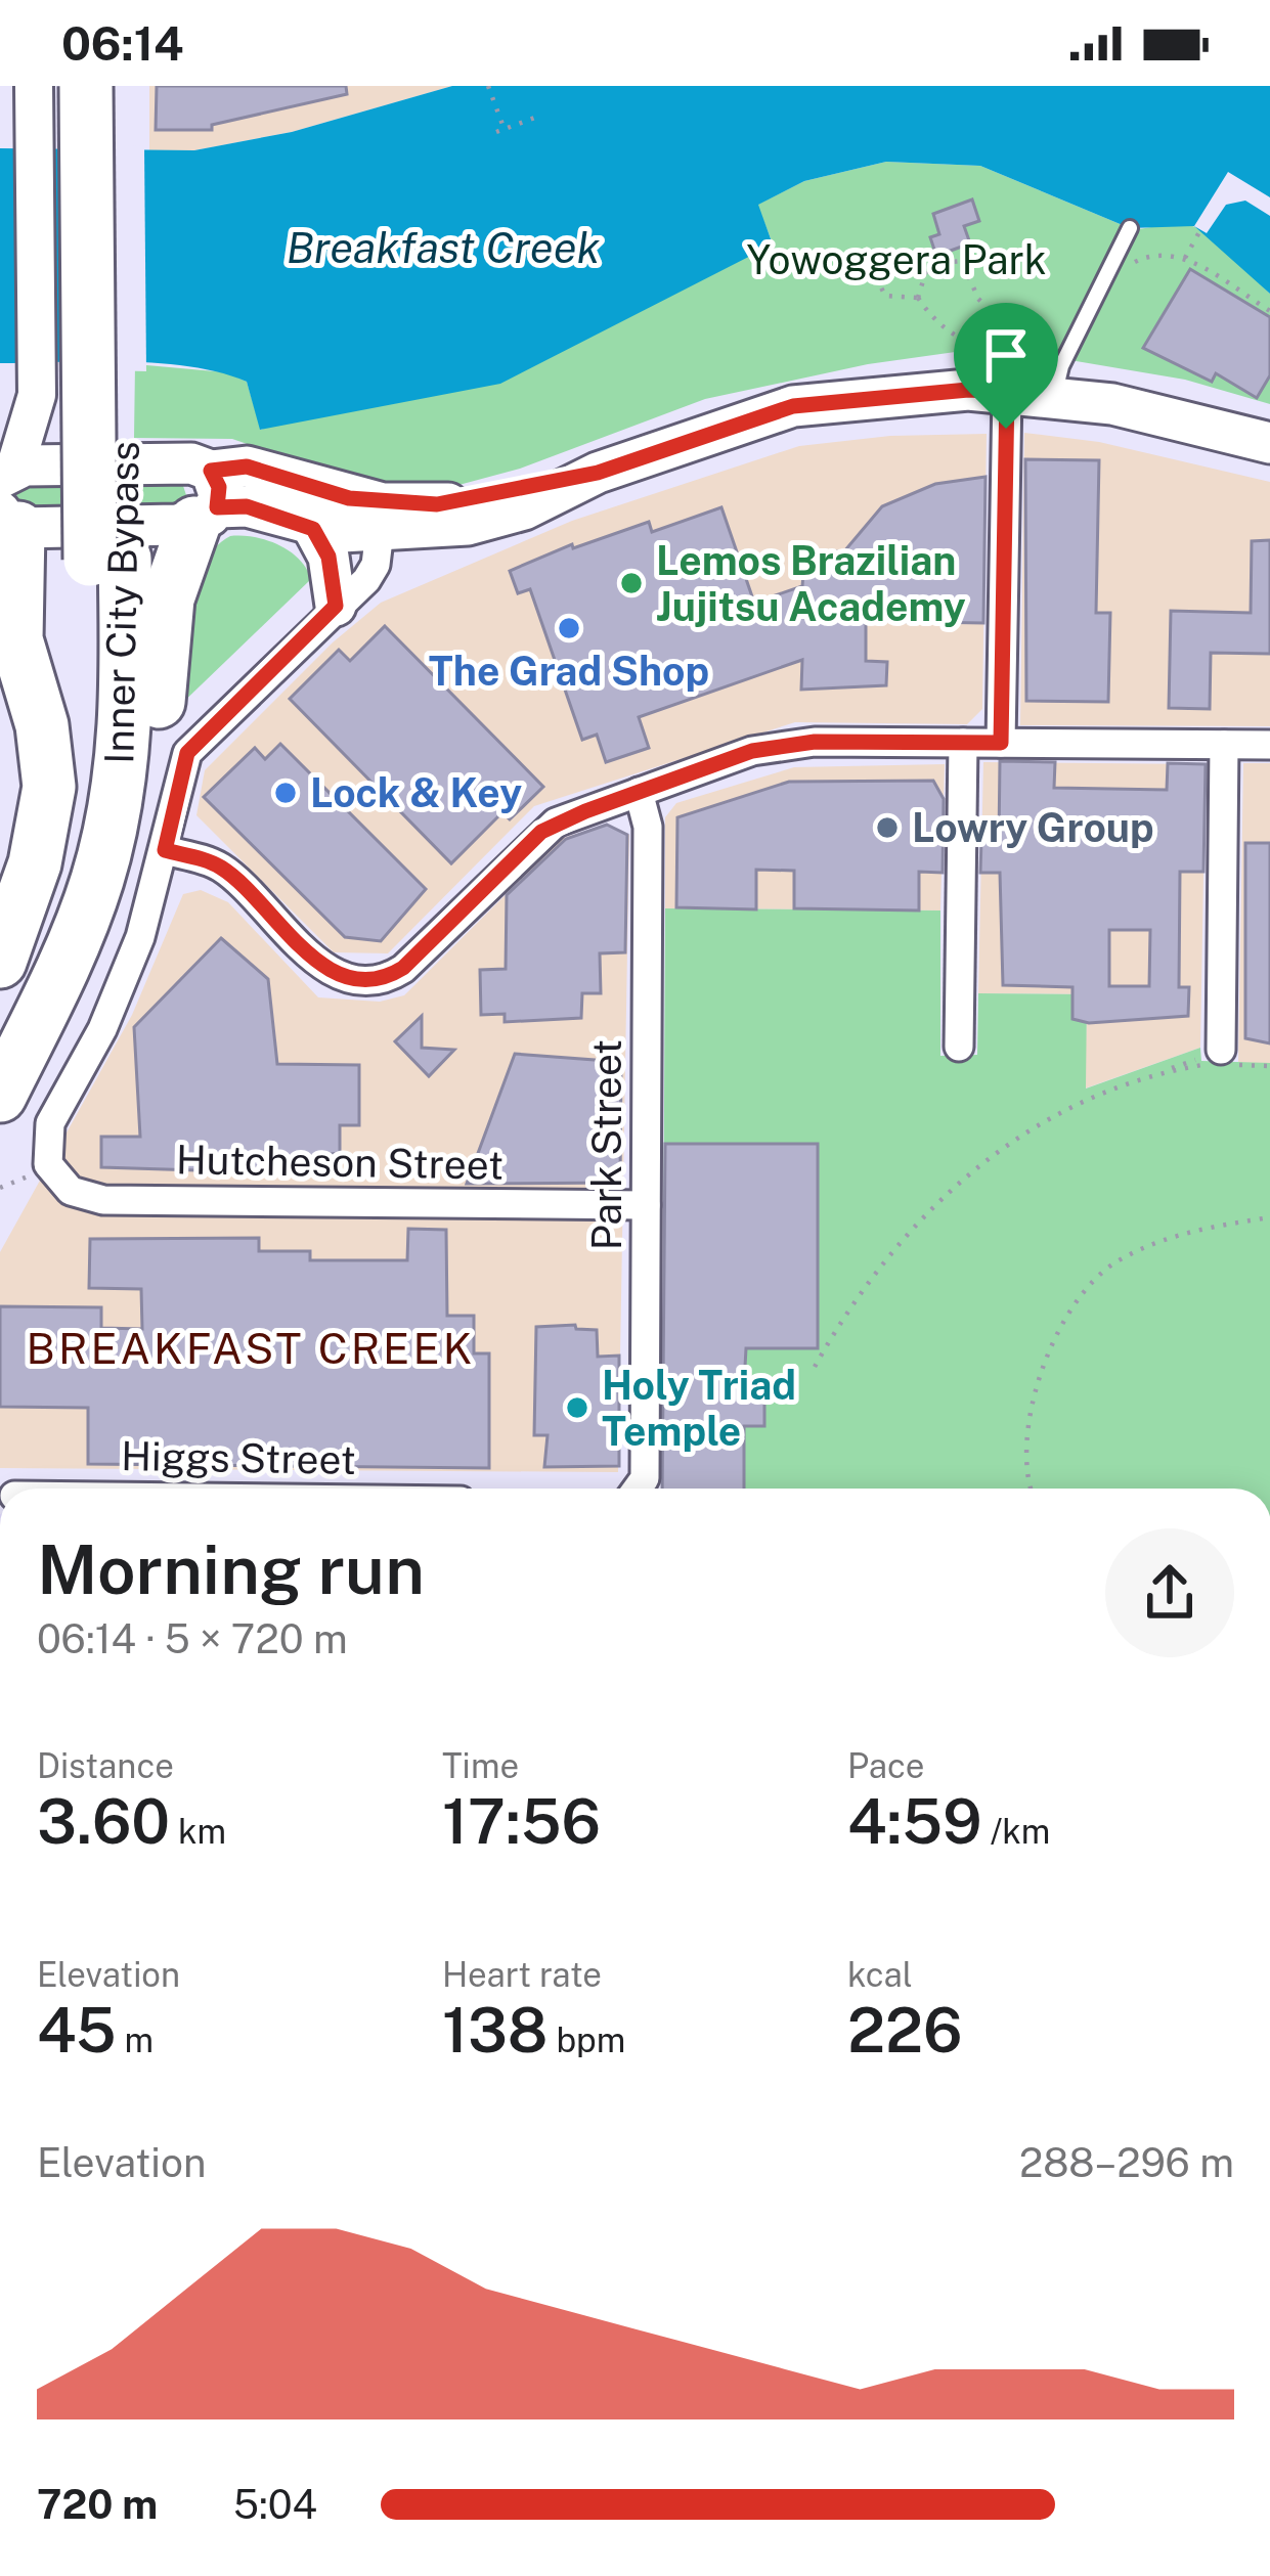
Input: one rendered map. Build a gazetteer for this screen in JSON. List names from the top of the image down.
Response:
{
  "streets": {
    "highway": ["Inner City Bypass"],
    "street": ["Park Street", "Hutcheson Street"]
  },
  "crossings": [
    ["Park Street", "Hutcheson Street"]
  ],
  "districts": ["BREAKFAST CREEK"],
  "water": ["Breakfast Creek"],
  "parks": ["Yowoggera Park"],
  "places": [
    "Lemos Brazilian Jujitsu Academy",
    "The Grad Shop",
    "Lock & Key",
    "Lowry Group",
    "Holy Triad Temple"
  ],
  "page": {
    "status": "06:14",
    "heading": ["Morning run", "06:14 · 5 × 720 m"],
    "stats": [
      ["Distance", "3.60 km"],
      ["Time", "17:56"],
      ["Pace", "4:59 /km"],
      ["Elevation", "45 m"],
      ["Heart rate", "138 bpm"],
      ["kcal", "226"]
    ],
    "chart": ["Elevation", "288–296 m"],
    "list": [
      {
        "name": "720 m",
        "note": "5:04"
      }
    ]
  }
}
